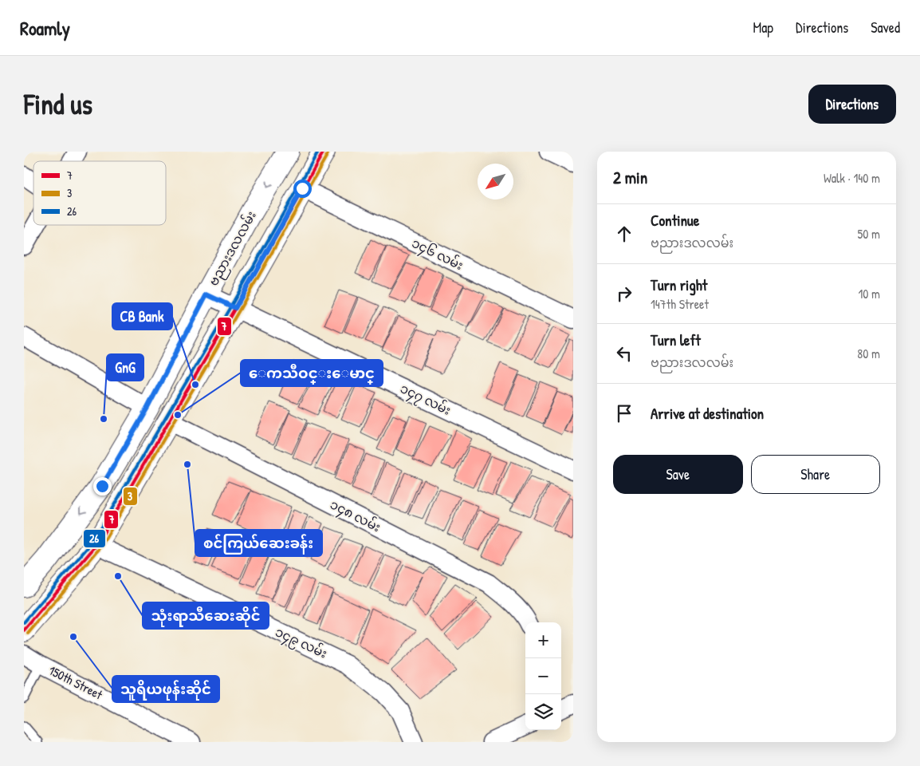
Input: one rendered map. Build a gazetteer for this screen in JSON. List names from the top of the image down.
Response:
{
  "streets": {
    "main road": ["ဗညားဒလလမ်း"],
    "street": [
      "၁၄၆ လမ်း",
      "၁၄၇ လမ်း",
      "၁၄၈ လမ်း",
      "၁၄၉ လမ်း",
      "150th Street"
    ]
  },
  "crossings": [
    ["ဗညားဒလလမ်း", "၁၄၇ လမ်း"]
  ],
  "places": [
    "CB Bank",
    "ေကသီဝင္းေမာင္",
    "GnG",
    "စင်ကြယ်ဆေးခန်း",
    "သုံးရာသီဆေးဆိုင်",
    "သူရိယဖုန်းဆိုင်"
  ],
  "lines": ["transit line 7", "transit line 26", "transit line 3"],
  "legend": ["7", "3", "26"],
  "north": "bottom left",
  "page": {
    "header": "Roamly",
    "nav": ["Map", "Directions", "Saved"],
    "buttons": [
      "Directions",
      ["Save", "Share"]
    ],
    "title": "Find us",
    "heading": ["2 min", "Walk · 140 m"],
    "list": [
      ["Continue", "ဗညားဒလလမ်း", "50 m"],
      ["Turn right", "147th Street", "10 m"],
      ["Turn left", "ဗညားဒလလမ်း", "80 m"],
      "Arrive at destination"
    ],
    "map_buttons": ["+", "−"]
  }
}
